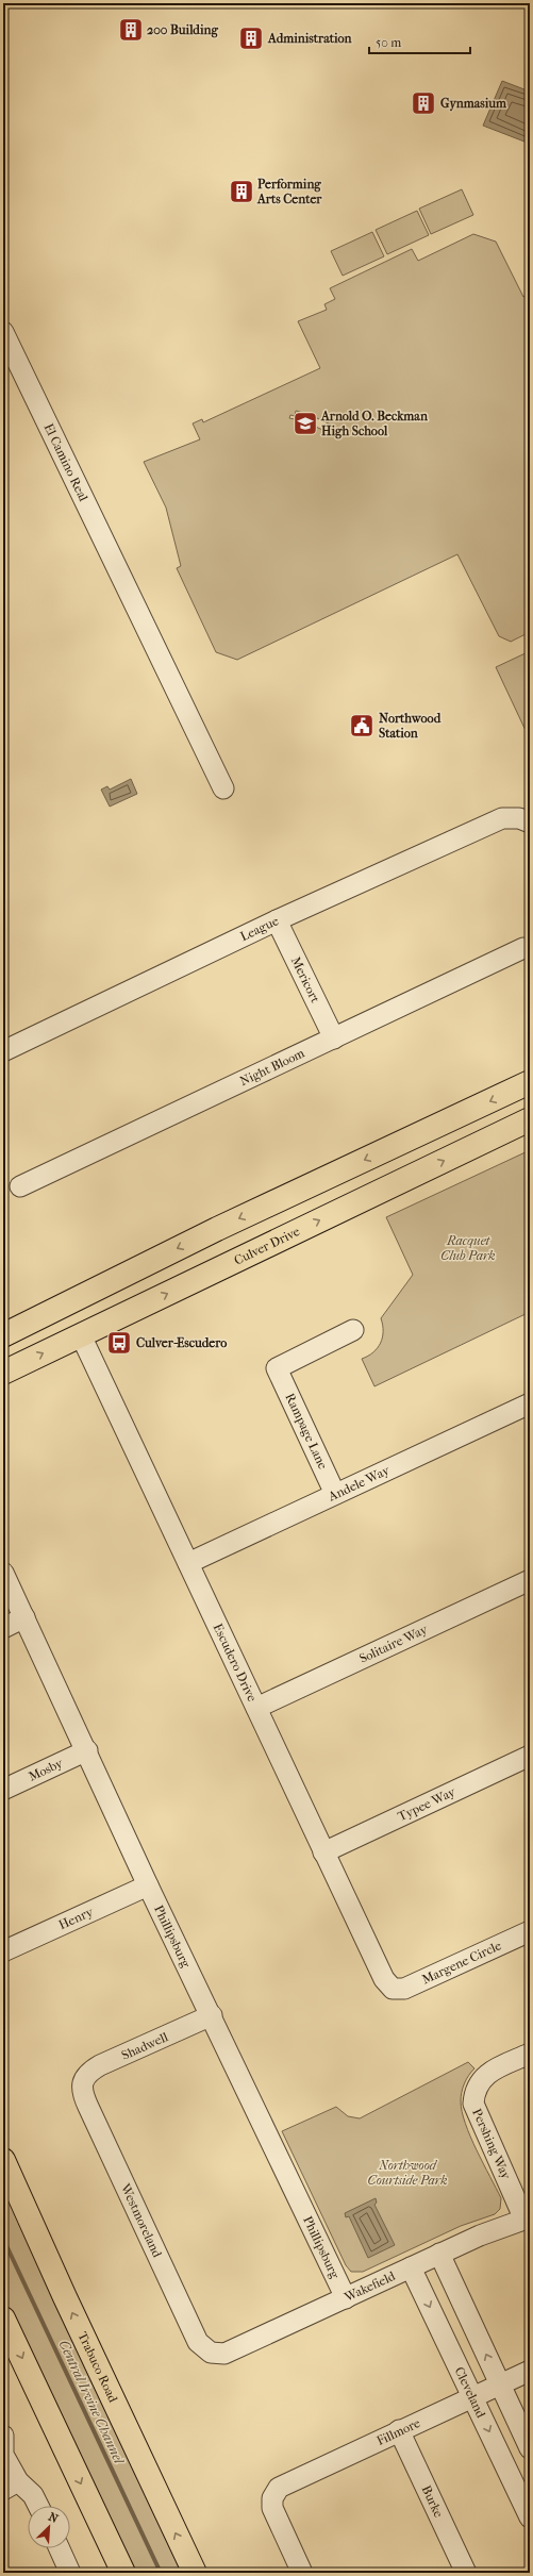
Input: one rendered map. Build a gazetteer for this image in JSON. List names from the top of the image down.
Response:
{
  "streets": {
    "main road": ["Culver Drive", "Trabuco Road"],
    "street": [
      "El Camino Real",
      "League",
      "Mericort",
      "Night Bloom",
      "Rampage Lane",
      "Andele Way",
      "Solitaire Way",
      "Escudero Drive",
      "Mosby",
      "Typee Way",
      "Henry",
      "Phillipsburg",
      "Margene Circle",
      "Shadwell",
      "Pershing Way",
      "Westmoreland",
      "Wakefield",
      "Cleveland",
      "Fillmore",
      "Burke"
    ]
  },
  "crossings": [
    ["League", "Mericort"],
    ["Mericort", "Night Bloom"],
    ["Culver Drive", "Escudero Drive"],
    ["Rampage Lane", "Andele Way"],
    ["Andele Way", "Escudero Drive"],
    ["Solitaire Way", "Escudero Drive"],
    ["Escudero Drive", "Typee Way"],
    ["Escudero Drive", "Margene Circle"],
    ["Mosby", "Phillipsburg"],
    ["Henry", "Phillipsburg"],
    ["Phillipsburg", "Shadwell"],
    ["Phillipsburg", "Wakefield"],
    ["Shadwell", "Westmoreland"],
    ["Pershing Way", "Wakefield"],
    ["Westmoreland", "Wakefield"],
    ["Wakefield", "Cleveland"],
    ["Cleveland", "Fillmore"],
    ["Fillmore", "Burke"]
  ],
  "water": ["Central Irvine Channel"],
  "parks": ["Racquet Club Park", "Northwood Courtside Park"],
  "places": {
    "building": [
      "200 Building",
      "Administration",
      "Gynmasium",
      "Performing Arts Center"
    ],
    "school or university": ["Arnold O. Beckman High School"],
    "public building": ["Northwood Station"],
    "bus stop": ["Culver-Escudero"]
  },
  "scale_bar": "50 m",
  "north": "top right"
}
